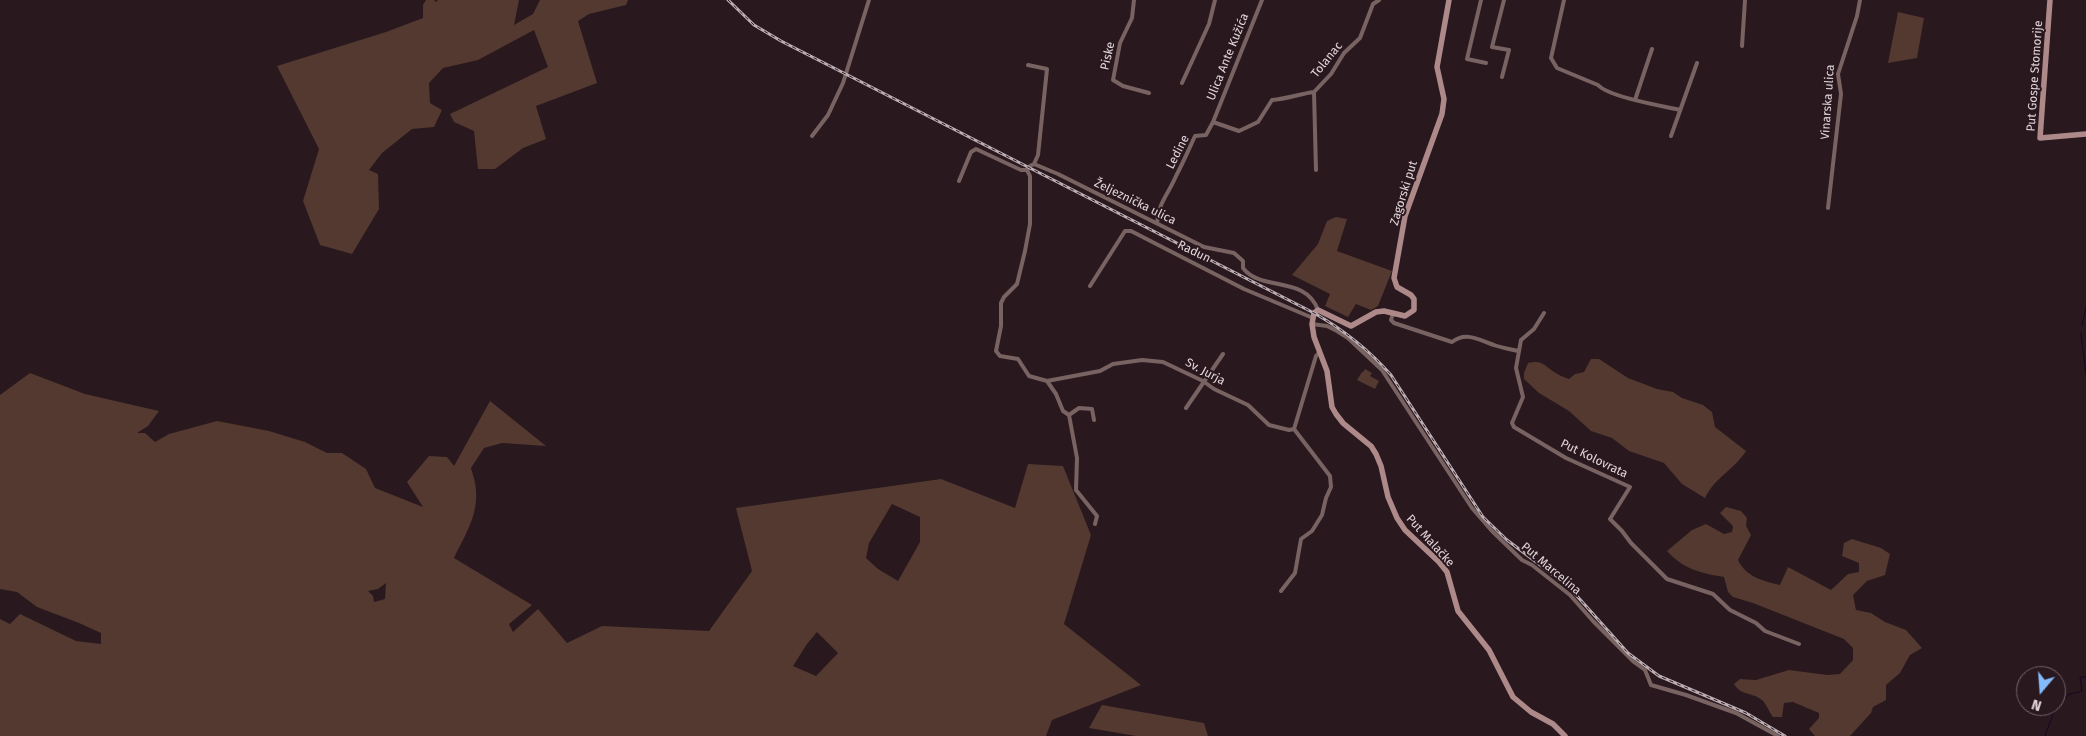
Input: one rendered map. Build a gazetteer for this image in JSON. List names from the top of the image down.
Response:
{
  "streets": {
    "main road": ["Put Gospe Stomorije", "Zagorski put", "Put Malačke"],
    "street": [
      "Piske",
      "Ulica Ante Kužića",
      "Tolanac",
      "Vinarska ulica",
      "Ledine",
      "Željeznička ulica",
      "Radun",
      "Sv. Jurja",
      "Put Kolovrata",
      "Put Marcelina"
    ]
  },
  "crossings": [
    ["Ulica Ante Kužića", "Ledine"],
    ["Ledine", "Željeznička ulica"],
    ["Zagorski put", "Željeznička ulica"],
    ["Radun", "Put Malačke"],
    ["Radun", "Put Marcelina"],
    ["Put Malačke", "Put Marcelina"]
  ],
  "north": "bottom"
}
